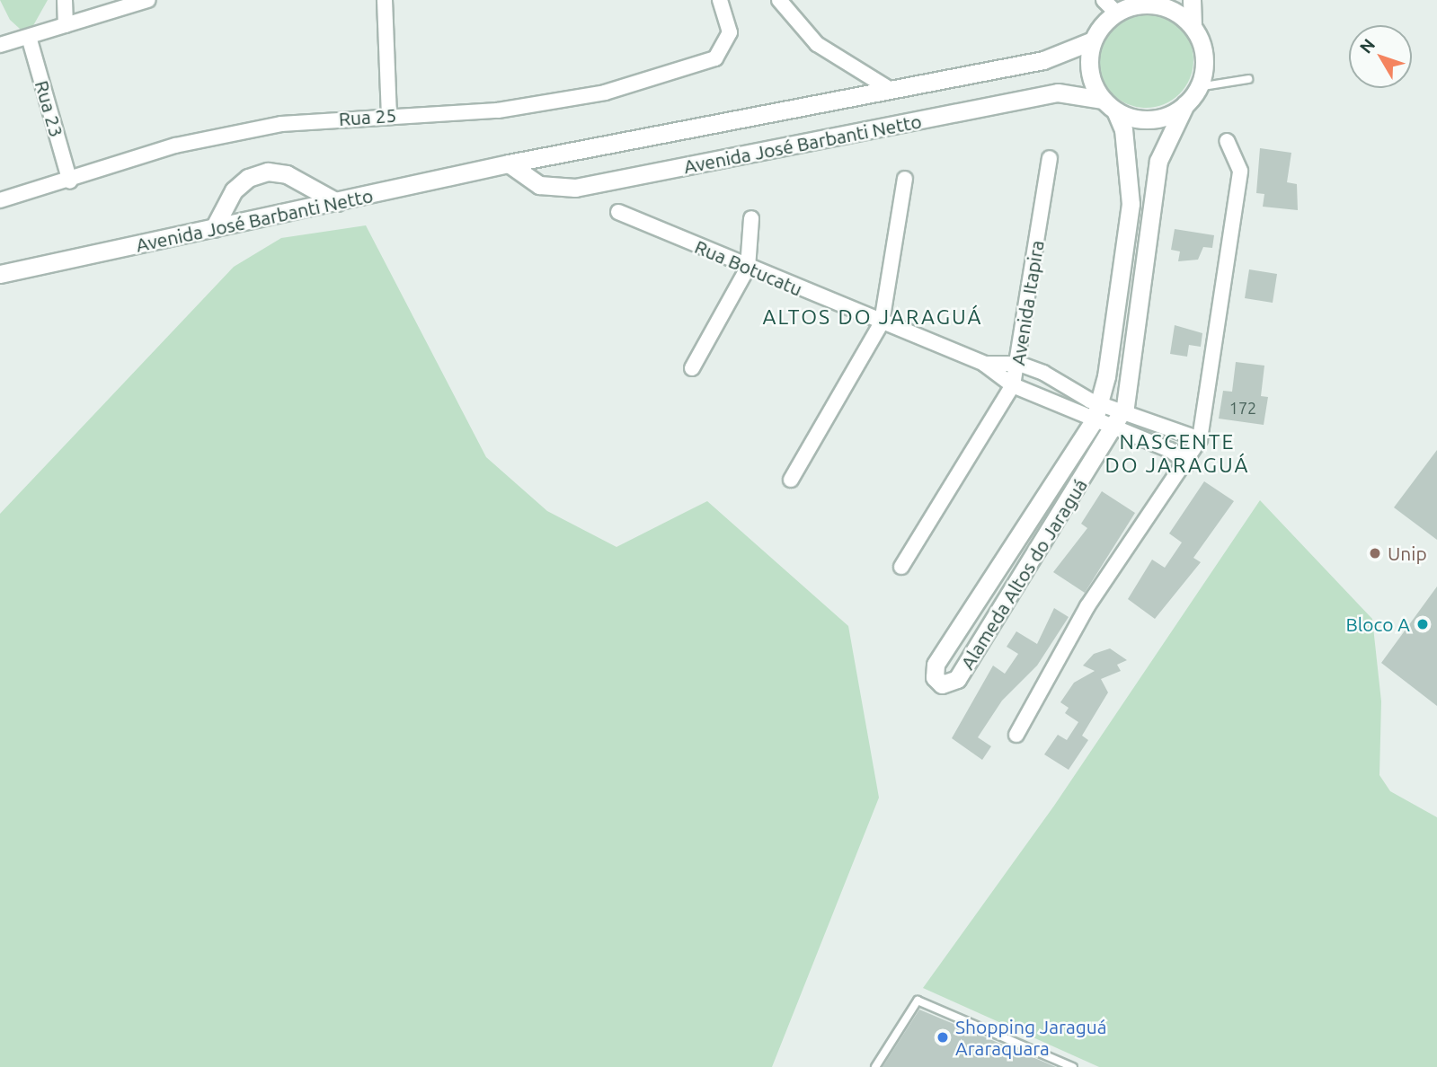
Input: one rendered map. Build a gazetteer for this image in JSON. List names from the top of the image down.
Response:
{
  "streets": {
    "street": [
      "Rua 23",
      "Rua 25",
      "Avenida José Barbanti Netto",
      "Rua Botucatu",
      "Avenida Itapira",
      "Alameda Altos do Jaraguá"
    ]
  },
  "crossings": [
    ["Rua 23", "Rua 25"],
    ["Avenida José Barbanti Netto", "Alameda Altos do Jaraguá"],
    ["Rua Botucatu", "Avenida Itapira"],
    ["Rua Botucatu", "Alameda Altos do Jaraguá"]
  ],
  "districts": ["ALTOS DO JARAGUÁ", "NASCENTE DO JARAGUÁ"],
  "places": ["Unip", "Bloco A", "Shopping Jaraguá Araraquara"],
  "house_numbers": ["172"],
  "north": "top left"
}
